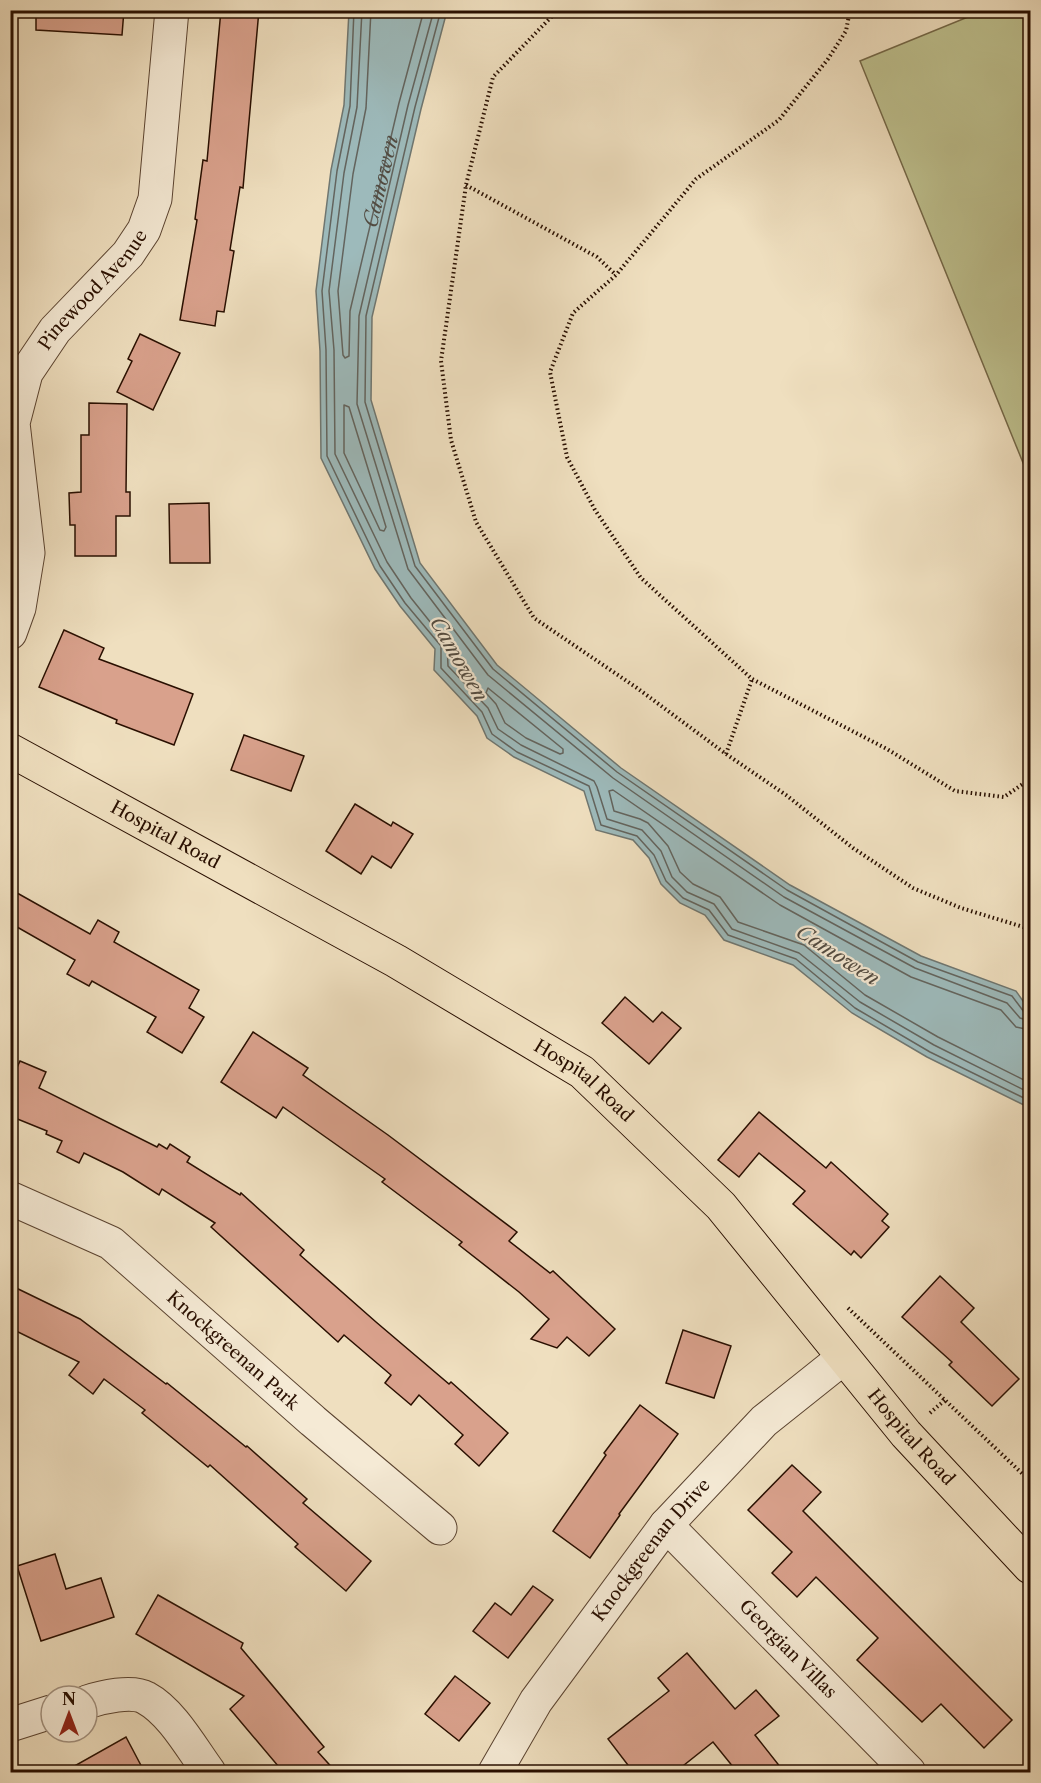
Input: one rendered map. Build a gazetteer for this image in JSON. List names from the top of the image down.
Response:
{
  "streets": {
    "main road": ["Hospital Road"],
    "street": [
      "Pinewood Avenue",
      "Knockgreenan Park",
      "Knockgreenan Drive",
      "Georgian Villas"
    ]
  },
  "crossings": [
    ["Hospital Road", "Knockgreenan Drive"],
    ["Knockgreenan Drive", "Georgian Villas"]
  ],
  "water": ["Camowen"],
  "north": "top"
}
